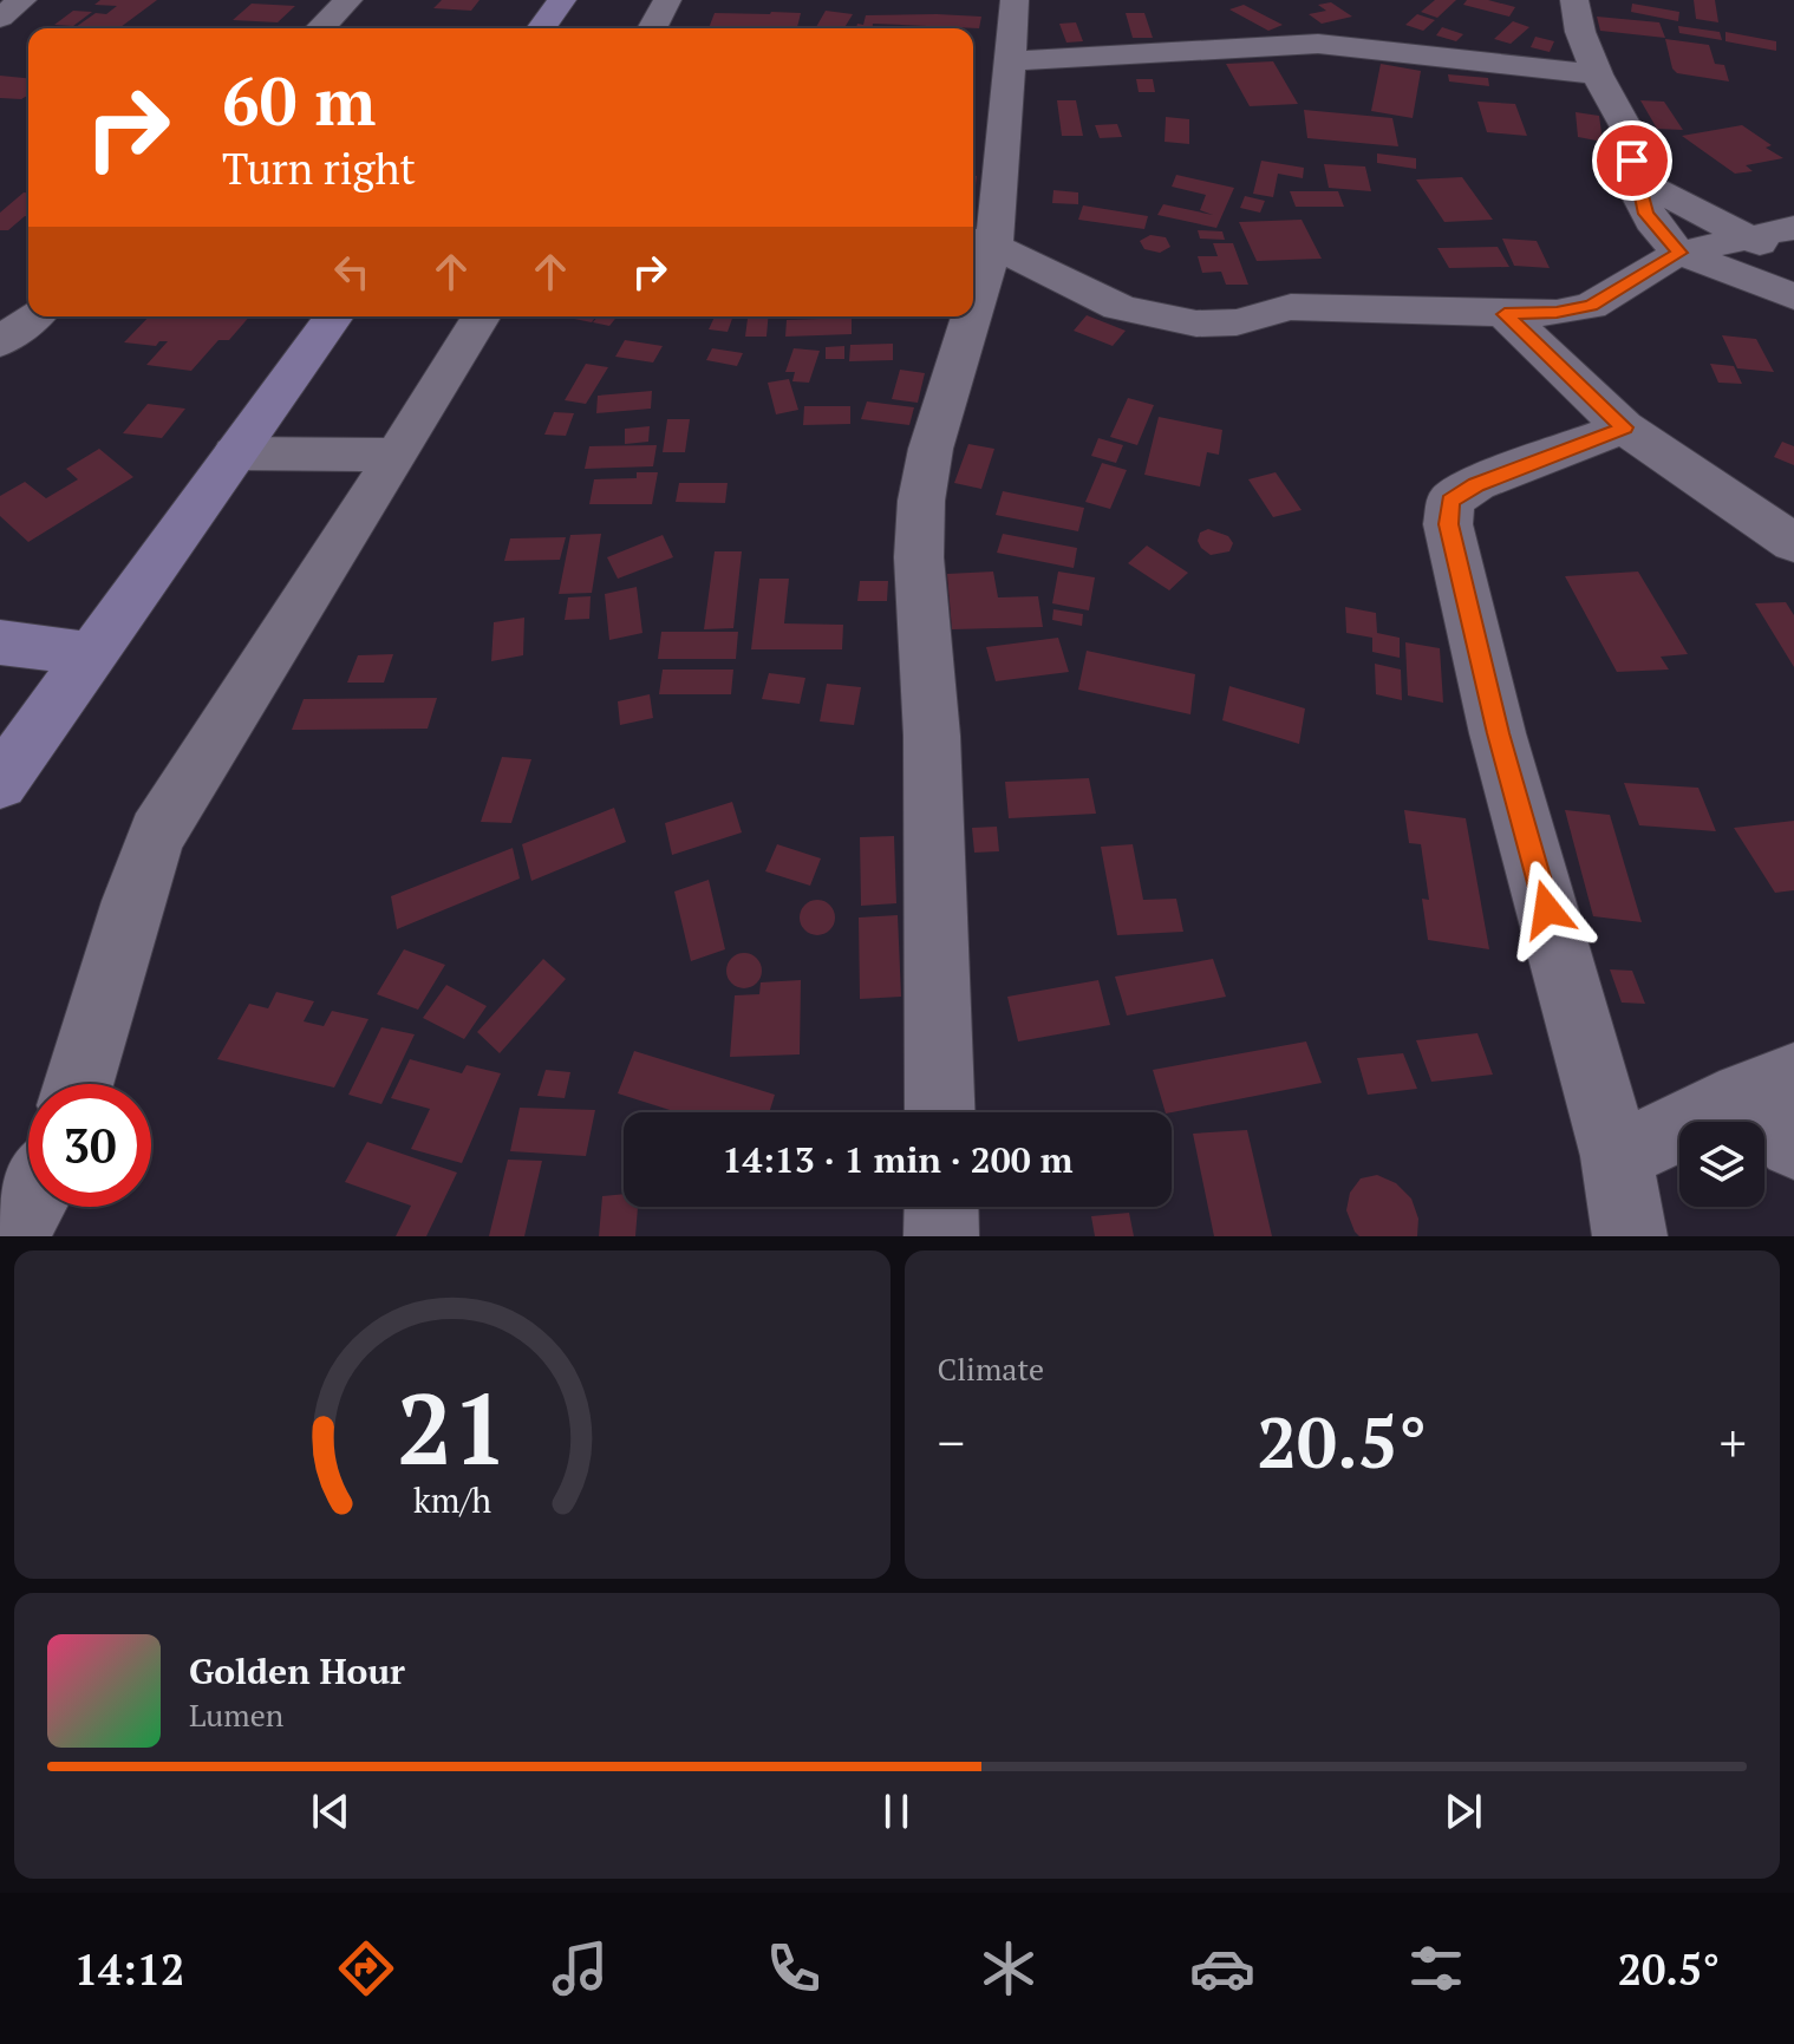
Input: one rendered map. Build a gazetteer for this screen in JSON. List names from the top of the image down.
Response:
{
  "page": {
    "turn": ["60 m", "Turn right"],
    "limit": "30",
    "trip": "14:13 · 1 min · 200 m",
    "tile": "Climate",
    "heat": ["−", "20.5°", "+"],
    "song": ["Golden Hour", "Lumen"],
    "tabs": ["14:12", "20.5°"],
    "gauge": ["21", "km/h"]
  }
}
